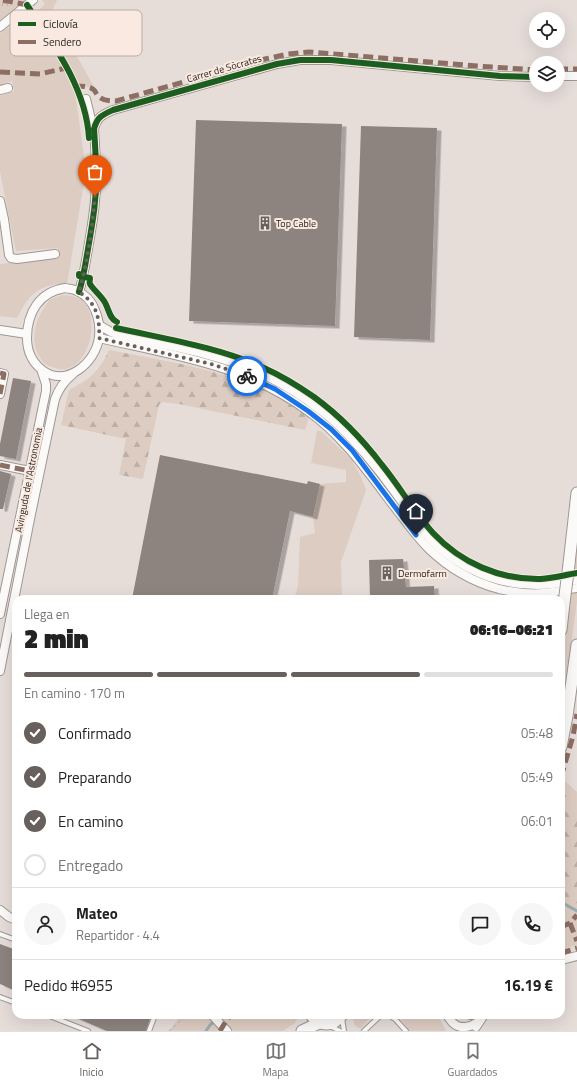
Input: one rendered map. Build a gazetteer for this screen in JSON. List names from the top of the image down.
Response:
{
  "streets": {
    "street": ["Carrer de Sòcrates", "Avinguda de l'Astronomia"]
  },
  "places": {
    "building": ["Top Cable", "Dermofarm"]
  },
  "legend": ["Ciclovía", "Sendero"],
  "page": {
    "heading": ["2 min", "Llega en", "06:16–06:21"],
    "panel": [
      "Mateo",
      "Repartidor · 4.4",
      "Pedido #6955",
      "16.19 €"
    ],
    "bar": "En camino · 170 m",
    "list": [
      ["Confirmado", "05:48"],
      ["Preparando", "05:49"],
      ["En camino", "06:01"],
      "Entregado"
    ],
    "tabs": ["Inicio", "Mapa", "Guardados"]
  }
}
